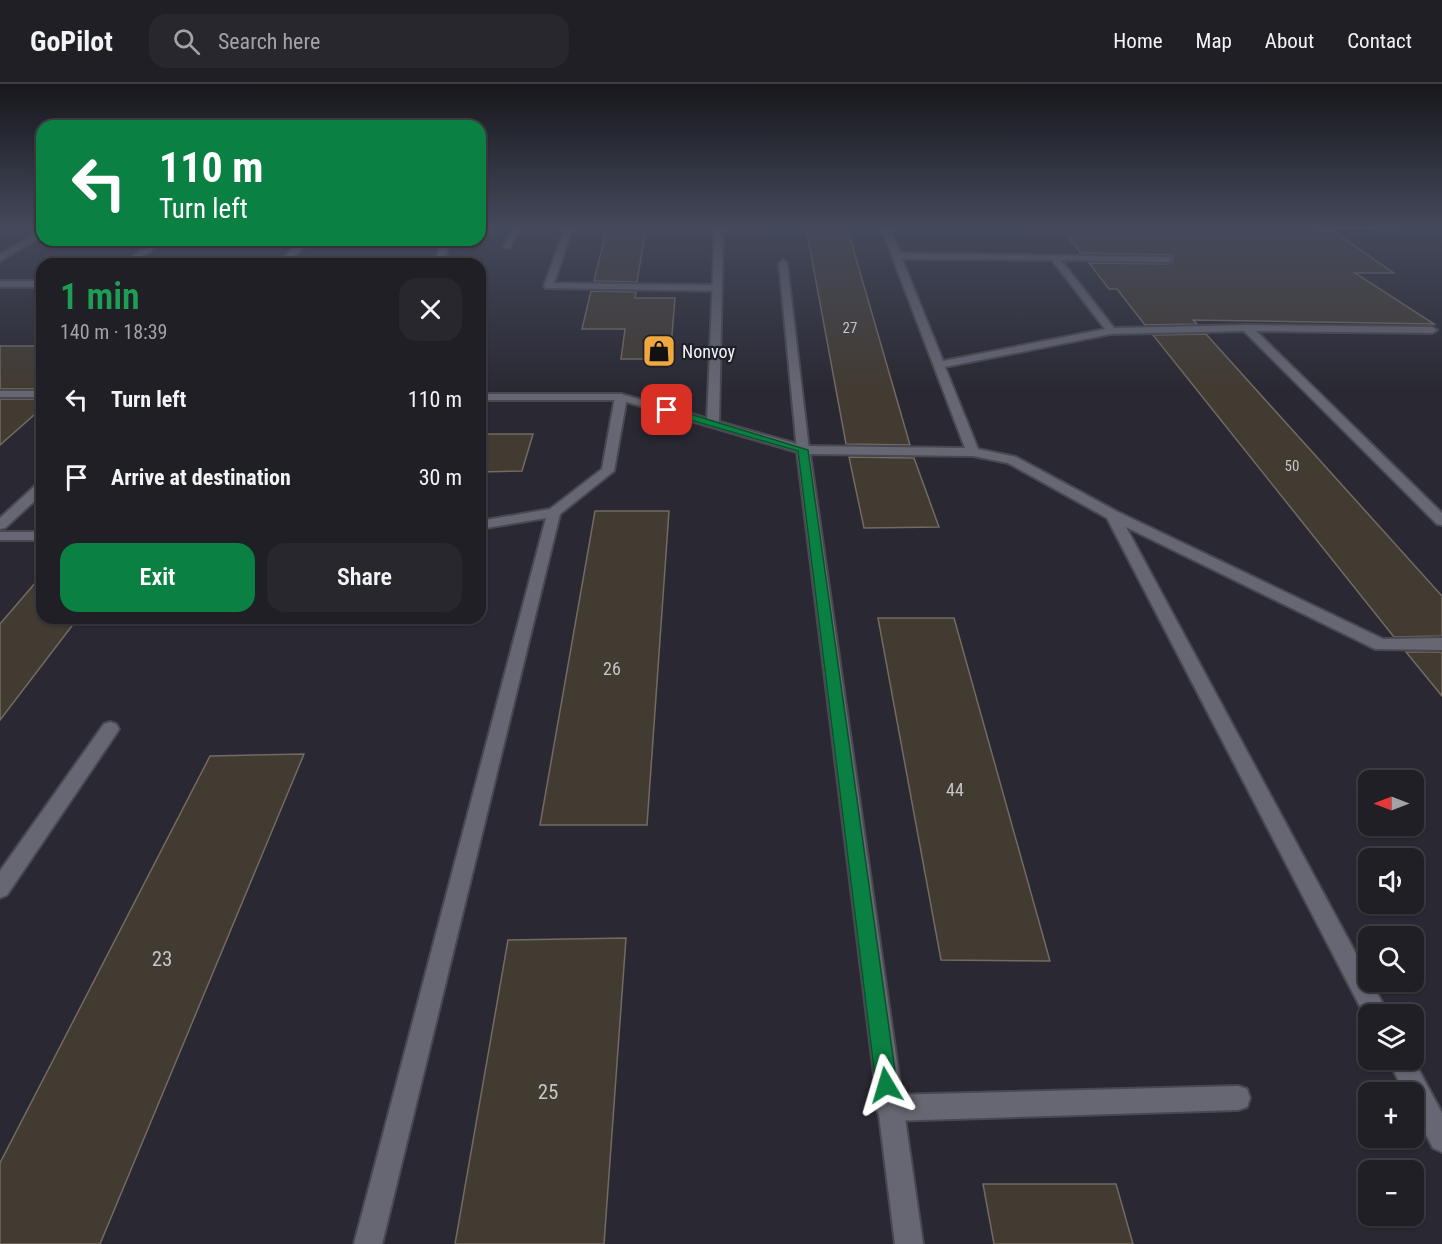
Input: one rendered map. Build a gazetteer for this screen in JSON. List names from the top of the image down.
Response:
{
  "places": {
    "shop": ["Nonvoy"]
  },
  "house_numbers": [
    "27",
    "50",
    "26",
    "44",
    "23",
    "25"
  ],
  "north": "left",
  "page": {
    "header": "GoPilot",
    "search": "Search here",
    "nav": [
      "Home",
      "Map",
      "About",
      "Contact"
    ],
    "turn": ["110 m", "Turn left"],
    "heading": ["1 min", "140 m · 18:39"],
    "list": [
      {
        "name": "Turn left",
        "value": "110 m"
      },
      {
        "name": "Arrive at destination",
        "value": "30 m"
      }
    ],
    "buttons": ["Exit", "Share"],
    "map_buttons": ["+", "−"]
  }
}
